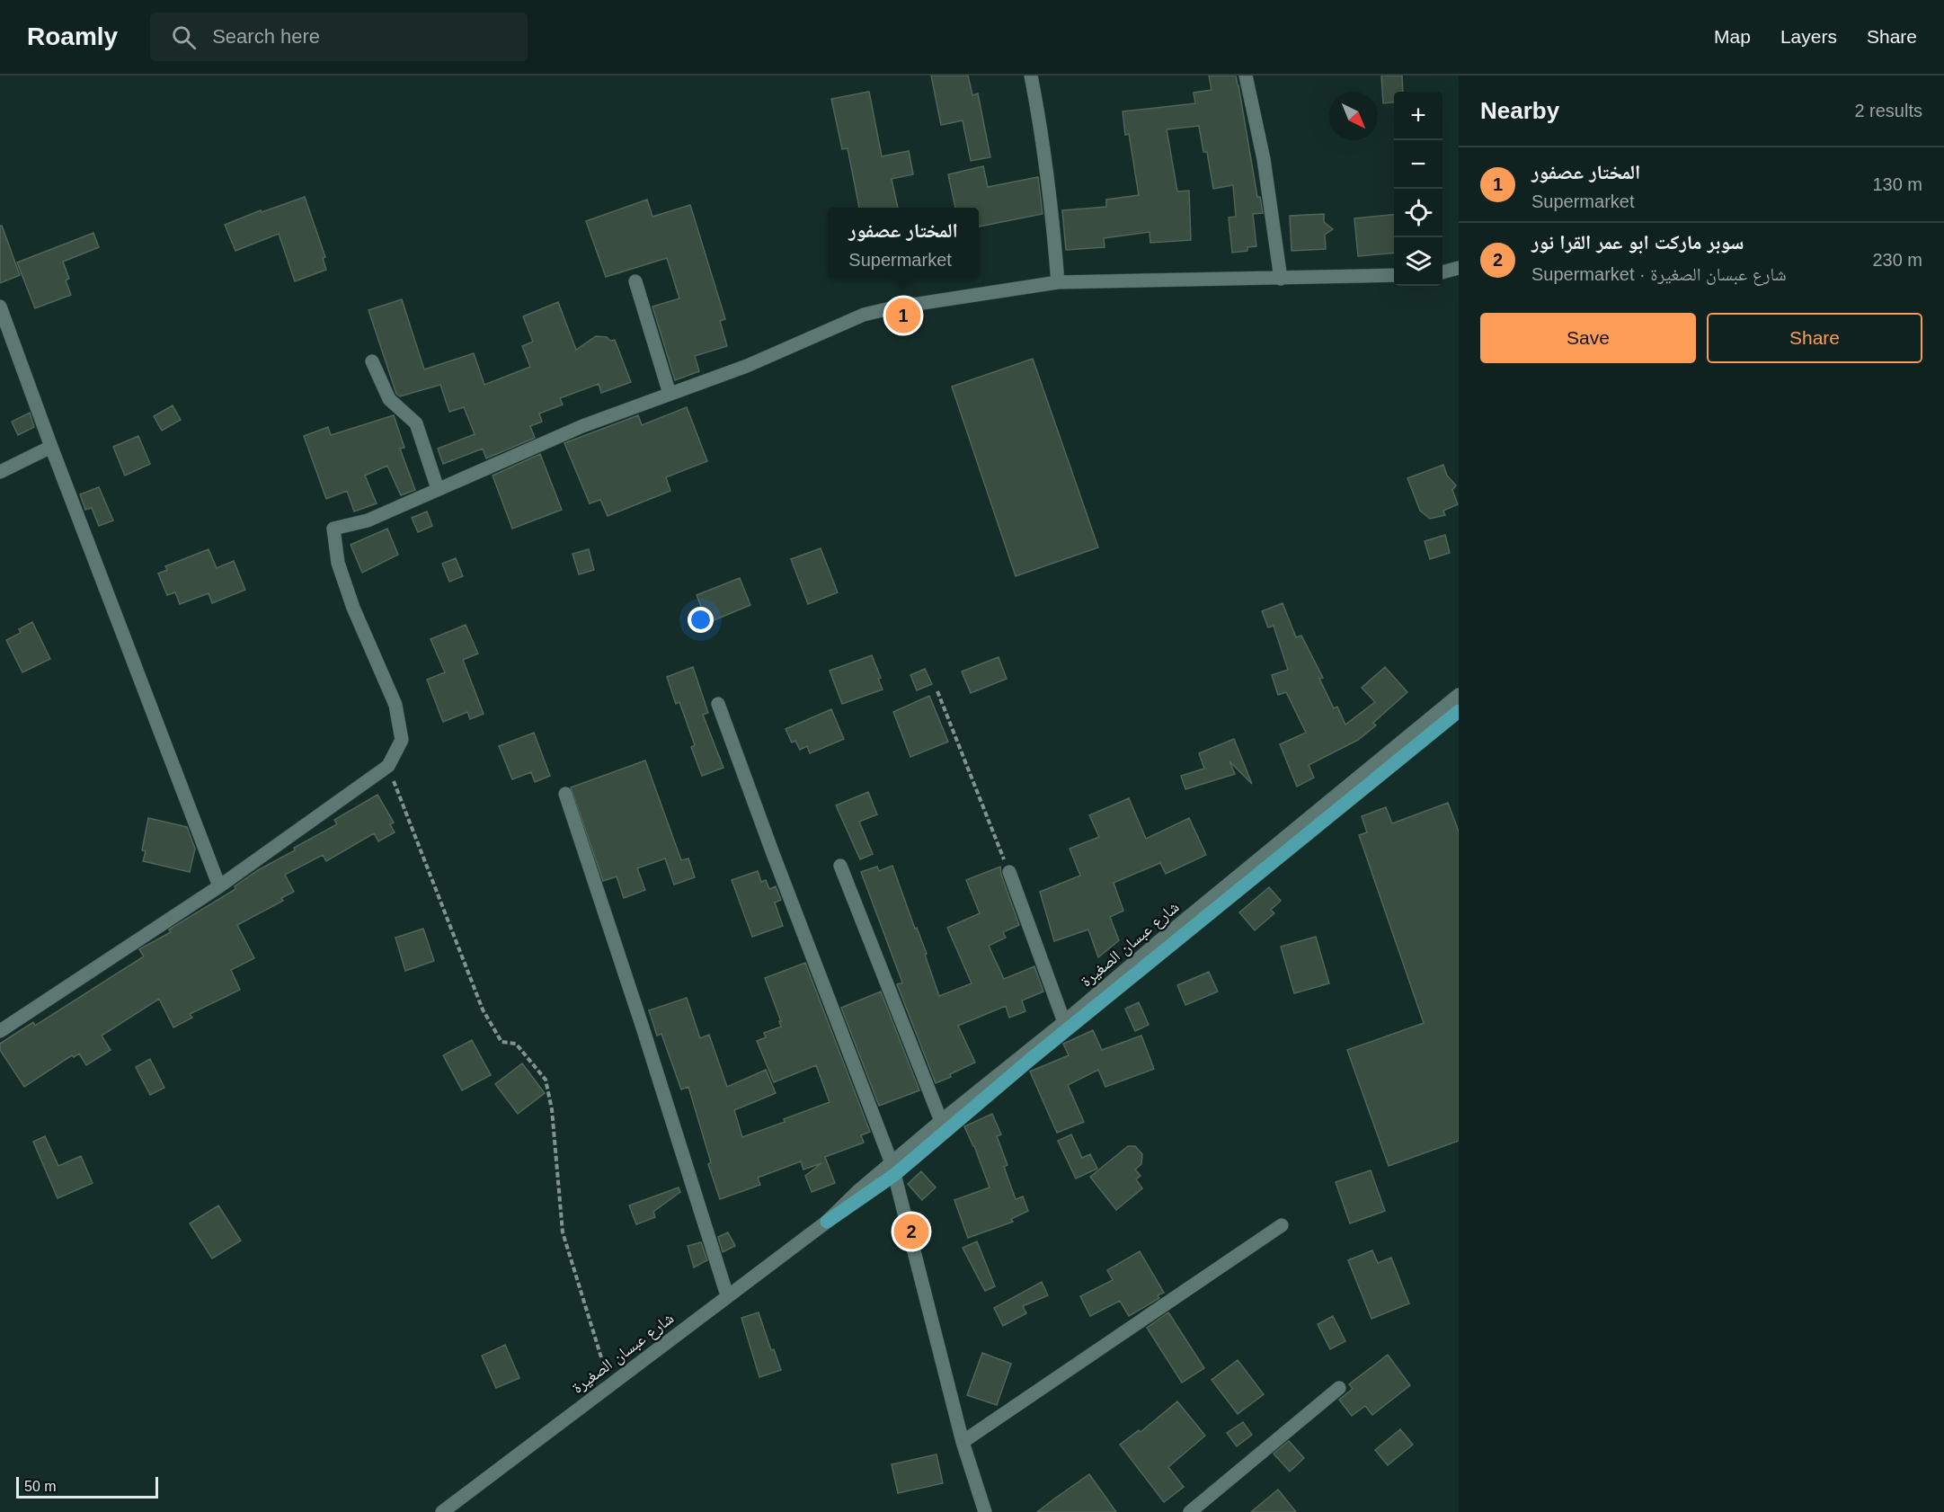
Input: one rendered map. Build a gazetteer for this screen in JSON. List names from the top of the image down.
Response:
{
  "streets": {
    "main road": ["شارع عبسان الصغيرة"]
  },
  "scale_bar": "50 m",
  "north": "bottom right",
  "page": {
    "header": "Roamly",
    "search": "Search here",
    "nav": ["Map", "Layers", "Share"],
    "heading": ["Nearby", "2 results"],
    "map_buttons": ["+", "−"],
    "list": [
      {
        "mark": "1",
        "name": "المختار عصفور",
        "note": "Supermarket",
        "value": "130 m"
      },
      {
        "mark": "2",
        "name": "سوبر ماركت ابو عمر القرا نور",
        "note": "Supermarket · شارع عبسان الصغيرة",
        "value": "230 m"
      }
    ],
    "popup": ["المختار عصفور", "Supermarket"],
    "pins": ["1", "2"],
    "buttons": ["Save", "Share"],
    "scale": "50 m"
  }
}
